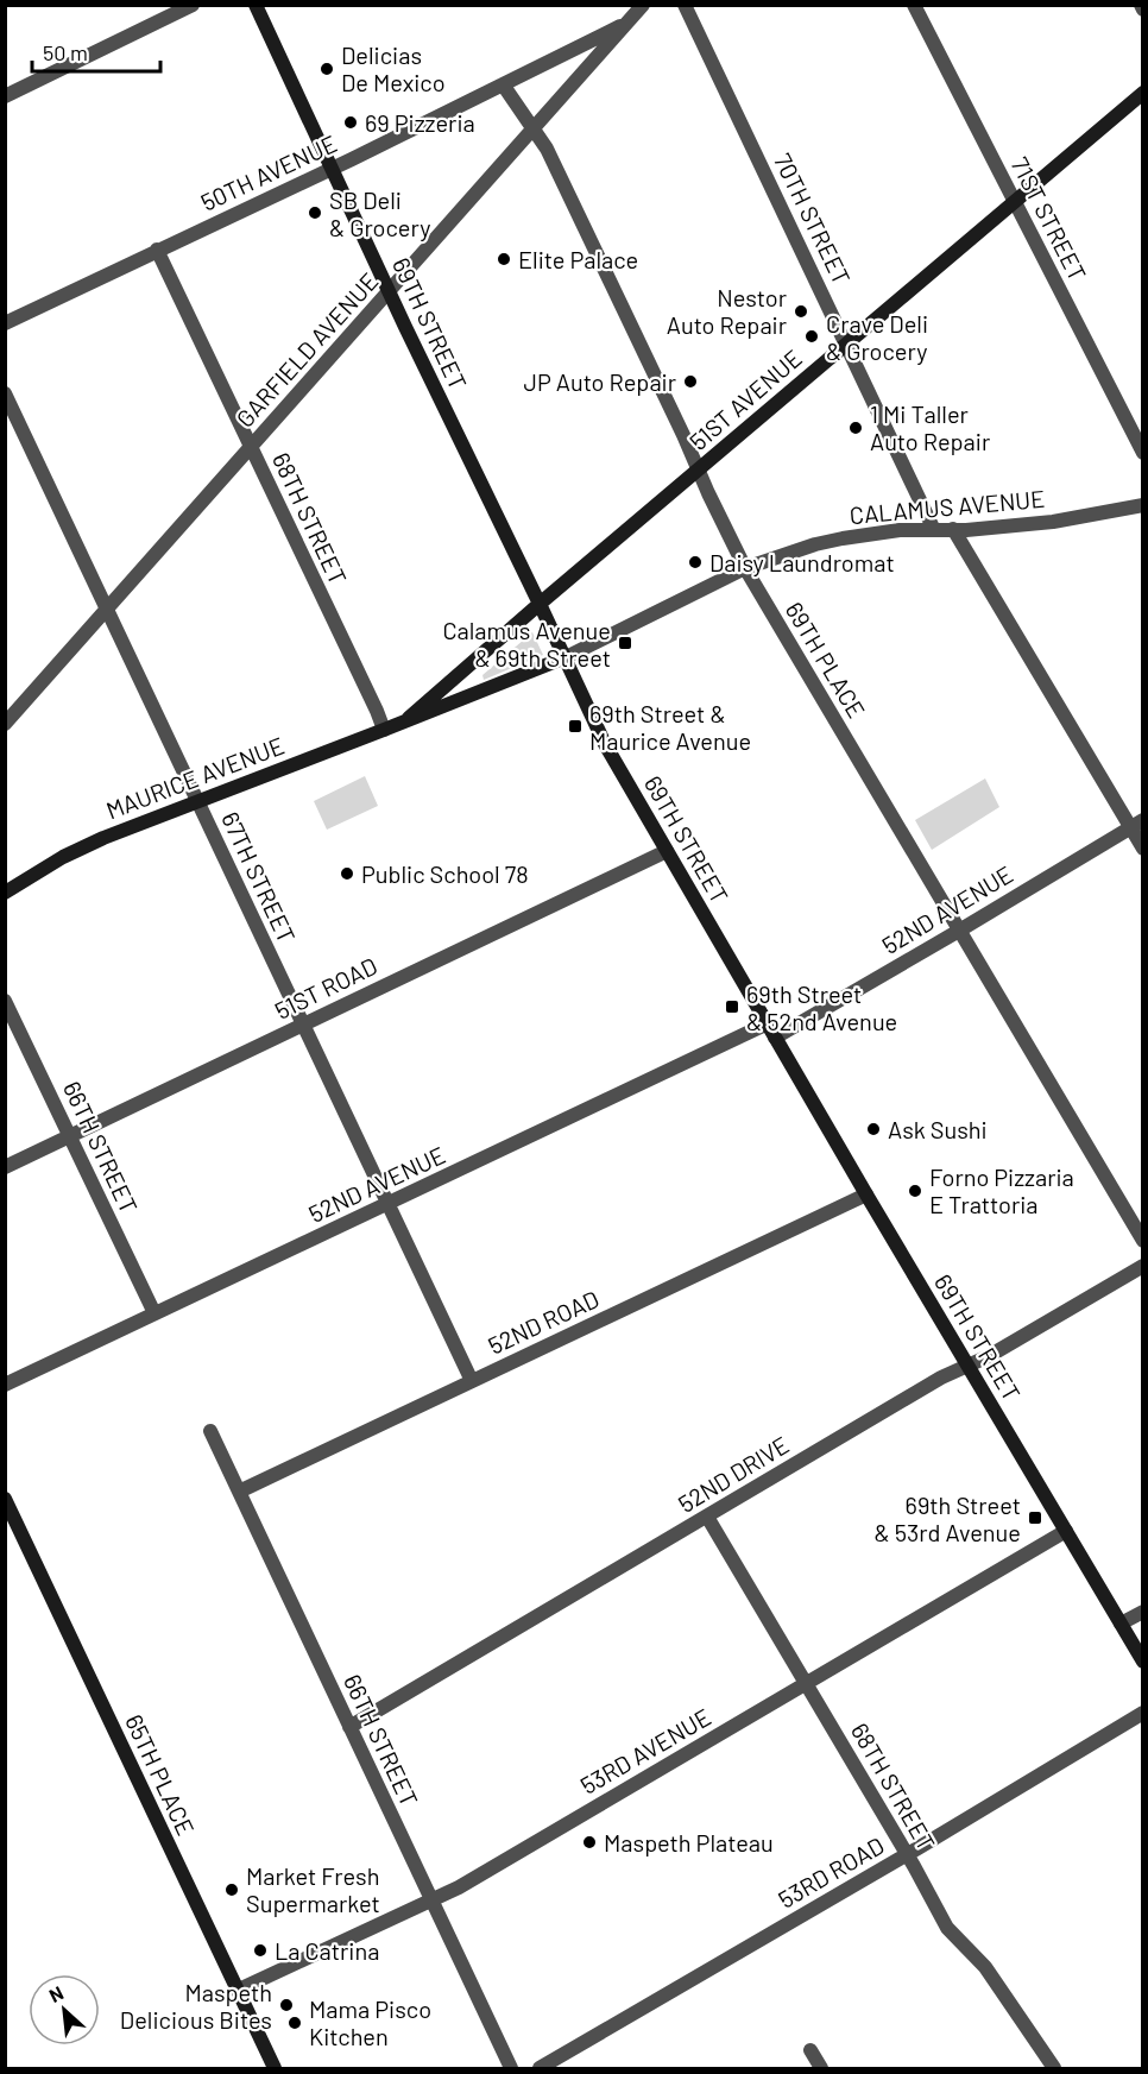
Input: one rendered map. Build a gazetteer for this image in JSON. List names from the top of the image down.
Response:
{
  "streets": {
    "street": [
      "50TH AVENUE",
      "70TH STREET",
      "71ST STREET",
      "69TH STREET",
      "GARFIELD AVENUE",
      "51ST AVENUE",
      "CALAMUS AVENUE",
      "68TH STREET",
      "69TH PLACE",
      "MAURICE AVENUE",
      "67TH STREET",
      "52ND AVENUE",
      "51ST ROAD",
      "66TH STREET",
      "52ND ROAD",
      "52ND DRIVE",
      "53RD AVENUE",
      "65TH PLACE",
      "53RD ROAD"
    ]
  },
  "crossings": [
    ["50TH AVENUE", "69TH STREET"],
    ["50TH AVENUE", "GARFIELD AVENUE"],
    ["50TH AVENUE", "68TH STREET"],
    ["50TH AVENUE", "69TH PLACE"],
    ["70TH STREET", "51ST AVENUE"],
    ["70TH STREET", "CALAMUS AVENUE"],
    ["71ST STREET", "51ST AVENUE"],
    ["69TH STREET", "GARFIELD AVENUE"],
    ["69TH STREET", "51ST AVENUE"],
    ["69TH STREET", "CALAMUS AVENUE"],
    ["69TH STREET", "MAURICE AVENUE"],
    ["69TH STREET", "52ND AVENUE"],
    ["69TH STREET", "51ST ROAD"],
    ["69TH STREET", "52ND ROAD"],
    ["69TH STREET", "52ND DRIVE"],
    ["69TH STREET", "53RD AVENUE"],
    ["GARFIELD AVENUE", "68TH STREET"],
    ["GARFIELD AVENUE", "69TH PLACE"],
    ["GARFIELD AVENUE", "67TH STREET"],
    ["51ST AVENUE", "69TH PLACE"],
    ["51ST AVENUE", "MAURICE AVENUE"],
    ["CALAMUS AVENUE", "69TH PLACE"],
    ["CALAMUS AVENUE", "MAURICE AVENUE"],
    ["68TH STREET", "MAURICE AVENUE"],
    ["68TH STREET", "52ND DRIVE"],
    ["68TH STREET", "53RD AVENUE"],
    ["68TH STREET", "53RD ROAD"],
    ["69TH PLACE", "52ND AVENUE"],
    ["MAURICE AVENUE", "67TH STREET"],
    ["67TH STREET", "52ND AVENUE"],
    ["67TH STREET", "51ST ROAD"],
    ["67TH STREET", "52ND ROAD"],
    ["52ND AVENUE", "66TH STREET"],
    ["51ST ROAD", "66TH STREET"],
    ["66TH STREET", "52ND ROAD"],
    ["66TH STREET", "52ND DRIVE"],
    ["66TH STREET", "53RD AVENUE"],
    ["53RD AVENUE", "65TH PLACE"]
  ],
  "places": {
    "other": [
      "Delicias De Mexico",
      "69 Pizzeria",
      "SB Deli & Grocery",
      "Elite Palace",
      "Nestor Auto Repair",
      "Crave Deli & Grocery",
      "JP Auto Repair",
      "1 Mi Taller Auto Repair",
      "Daisy Laundromat",
      "Public School 78",
      "Ask Sushi",
      "Forno Pizzaria E Trattoria",
      "Maspeth Plateau",
      "Market Fresh Supermarket",
      "La Catrina",
      "Maspeth Delicious Bites",
      "Mama Pisco Kitchen"
    ],
    "transit": [
      "Calamus Avenue & 69th Street",
      "69th Street & Maurice Avenue",
      "69th Street & 52nd Avenue",
      "69th Street & 53rd Avenue"
    ]
  },
  "scale_bar": "50 m",
  "north": "top left"
}
